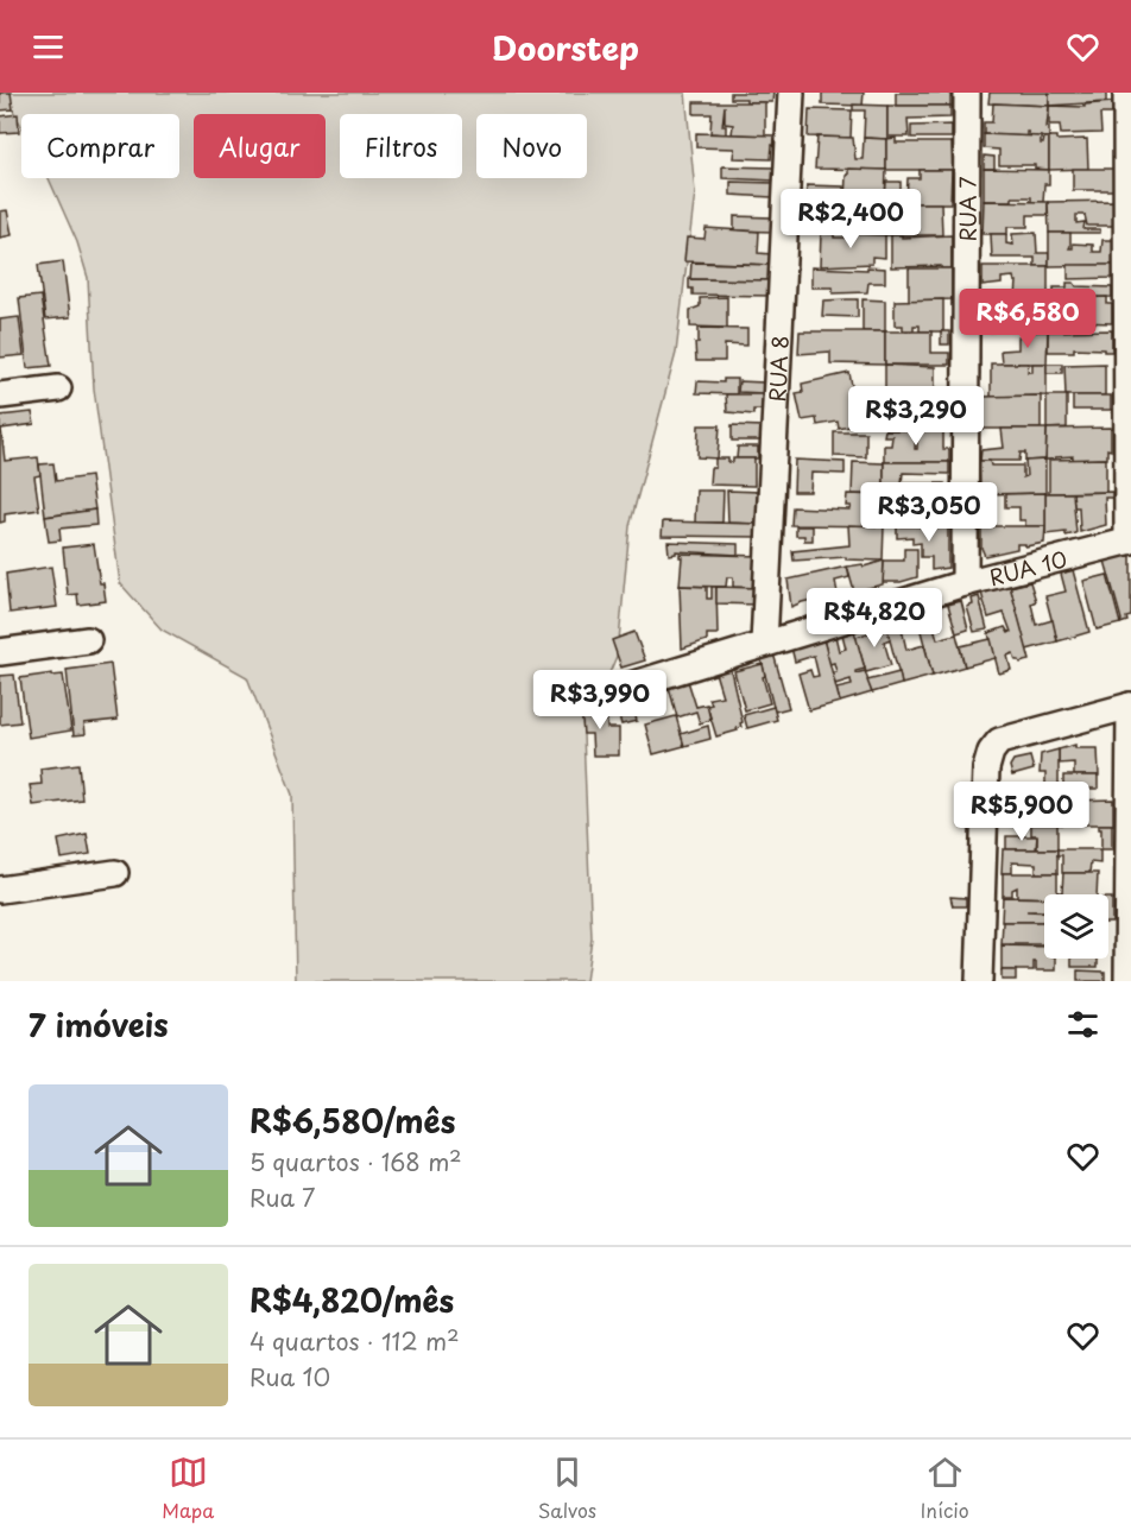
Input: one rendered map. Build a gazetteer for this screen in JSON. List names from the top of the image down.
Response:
{
  "streets": {
    "street": ["RUA 7", "RUA 8", "RUA 10"]
  },
  "crossings": [
    ["RUA 7", "RUA 10"],
    ["RUA 8", "RUA 10"]
  ],
  "page": {
    "header": "Doorstep",
    "chip": [
      "Comprar",
      "Alugar",
      "Filtros",
      "Novo"
    ],
    "price": [
      "R$2,400",
      "R$6,580",
      "R$3,290",
      "R$3,050",
      "R$4,820",
      "R$3,990",
      "R$5,900"
    ],
    "heading": "7 imóveis",
    "list": [
      {
        "name": "R$6,580/mês",
        "note": "5 quartos · 168 m² · Rua 7"
      },
      {
        "name": "R$4,820/mês",
        "note": "4 quartos · 112 m² · Rua 10"
      }
    ],
    "tabs": ["Mapa", "Salvos", "Início"]
  }
}
